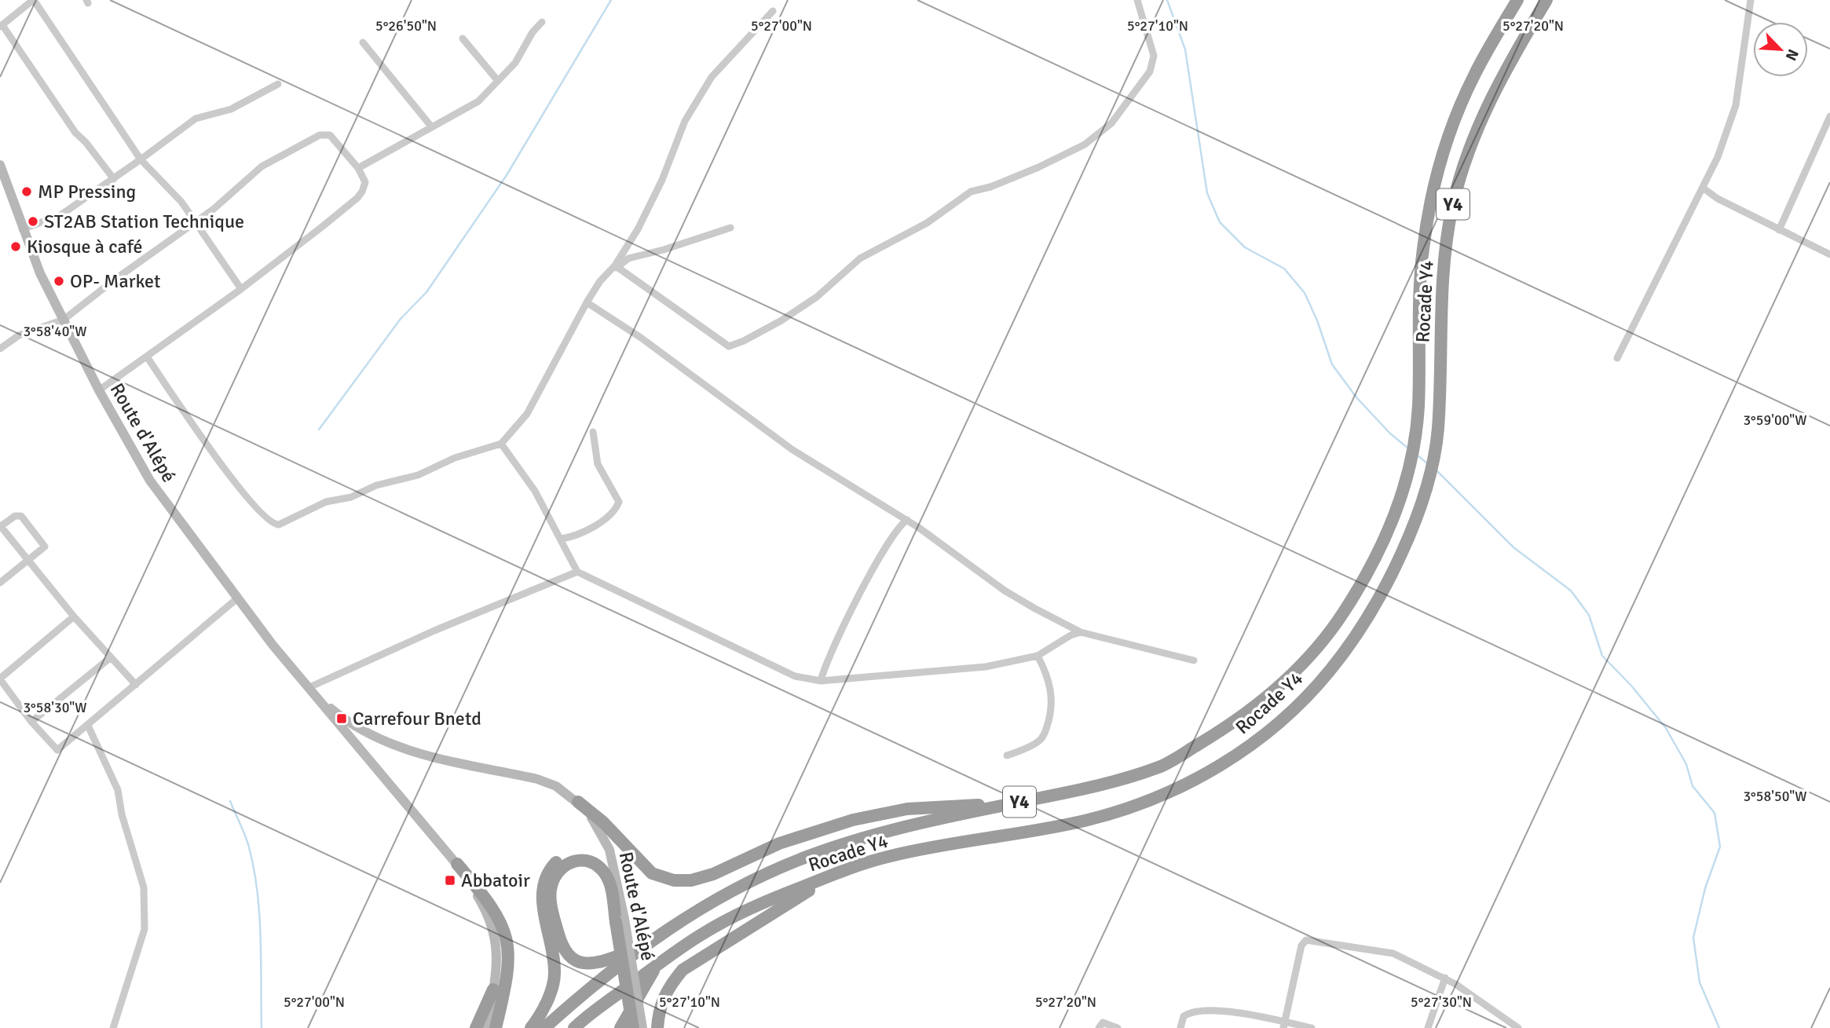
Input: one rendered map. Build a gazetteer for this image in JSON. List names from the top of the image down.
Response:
{
  "streets": {
    "highway": ["Y4", "Rocade Y4"],
    "main road": ["Route d'Alépé"]
  },
  "places": {
    "other": [
      "MP Pressing",
      "ST2AB Station Technique",
      "Kiosque à café",
      "OP- Market"
    ],
    "transit": ["Carrefour Bnetd", "Abbatoir"]
  },
  "north": "bottom right",
  "coordinates": [
    "5°26'50\"N",
    "5°27'00\"N",
    "5°27'10\"N",
    "5°27'20\"N",
    "3°58'40\"W",
    "3°59'00\"W",
    "3°58'30\"W",
    "3°58'50\"W",
    "5°27'30\"N"
  ]
}
